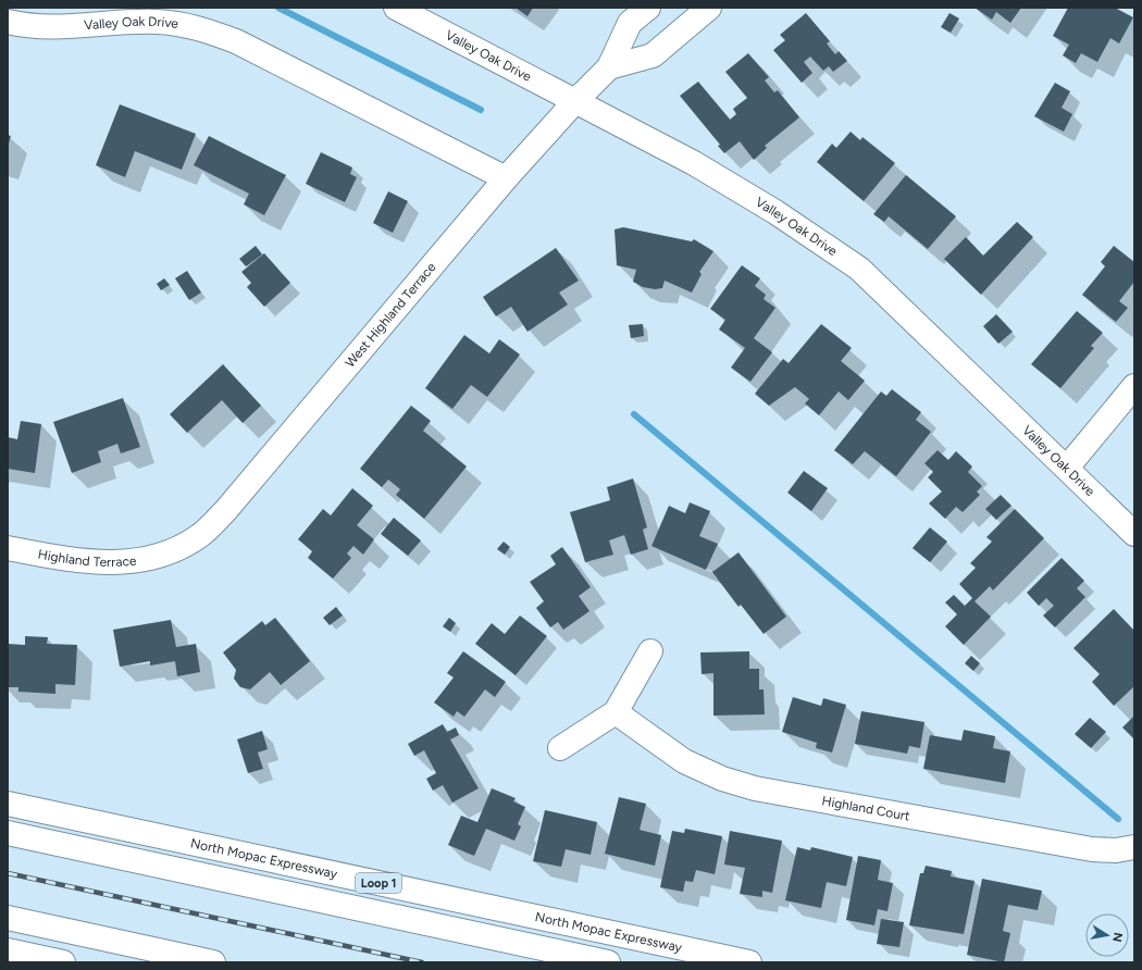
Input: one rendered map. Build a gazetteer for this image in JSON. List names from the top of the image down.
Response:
{
  "streets": {
    "main road": [
      "Valley Oak Drive",
      "West Highland Terrace",
      "Highland Terrace",
      "Highland Court",
      "North Mopac Expressway",
      "Loop 1"
    ]
  },
  "crossings": [
    ["Valley Oak Drive", "West Highland Terrace"],
    ["West Highland Terrace", "Highland Terrace"]
  ],
  "north": "right"
}
